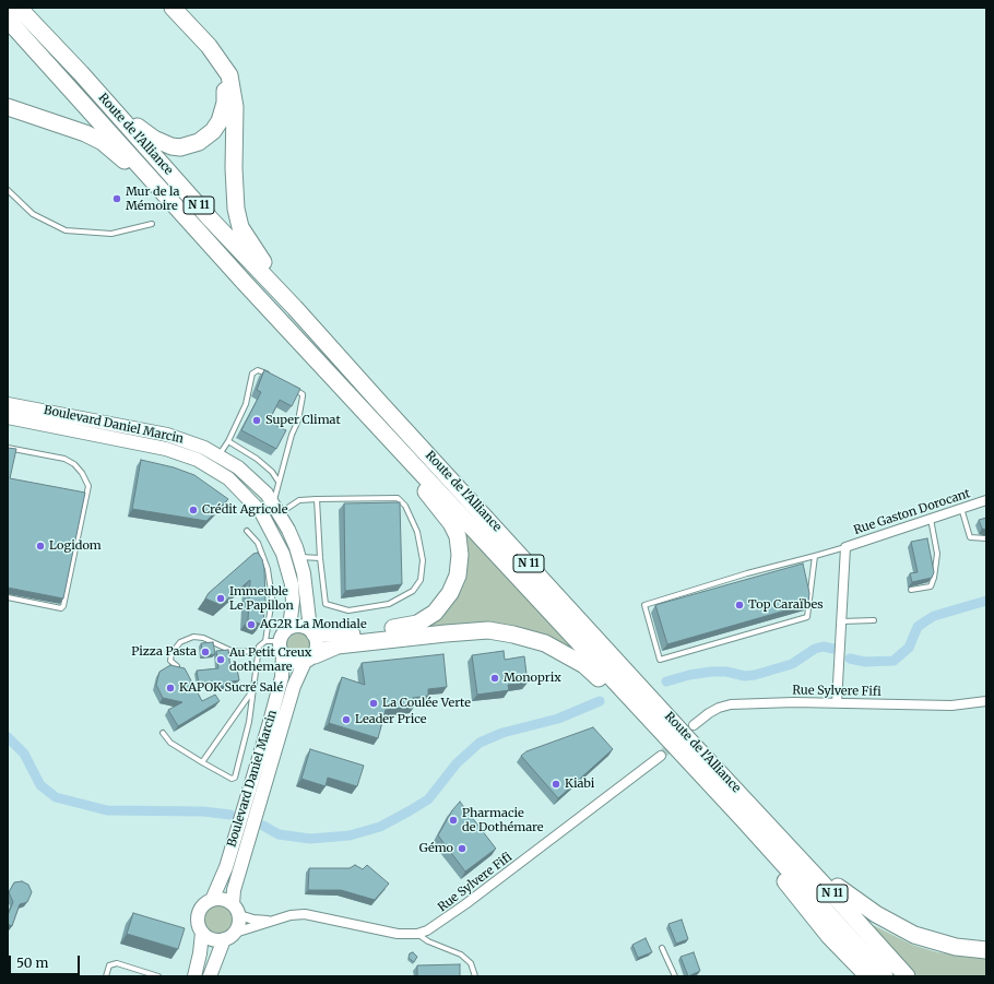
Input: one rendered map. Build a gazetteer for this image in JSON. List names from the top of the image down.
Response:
{
  "streets": {
    "highway": ["Route de l'Alliance", "N 11"],
    "main road": ["Boulevard Daniel Marcin"],
    "street": ["Rue Gaston Dorocant", "Rue Sylvere Fifi"]
  },
  "crossings": [
    ["Boulevard Daniel Marcin", "Rue Sylvere Fifi"]
  ],
  "places": [
    "Mur de la Mémoire",
    "Super Climat",
    "Crédit Agricole",
    "Logidom",
    "Immeuble Le Papillon",
    "Top Caraïbes",
    "AG2R La Mondiale",
    "Pizza Pasta",
    "Au Petit Creux dothemare",
    "Monoprix",
    "KAPOK Sucré Salé",
    "La Coulée Verte",
    "Leader Price",
    "Kiabi",
    "Pharmacie de Dothémare",
    "Gémo"
  ],
  "scale_bar": "50 m"
}
